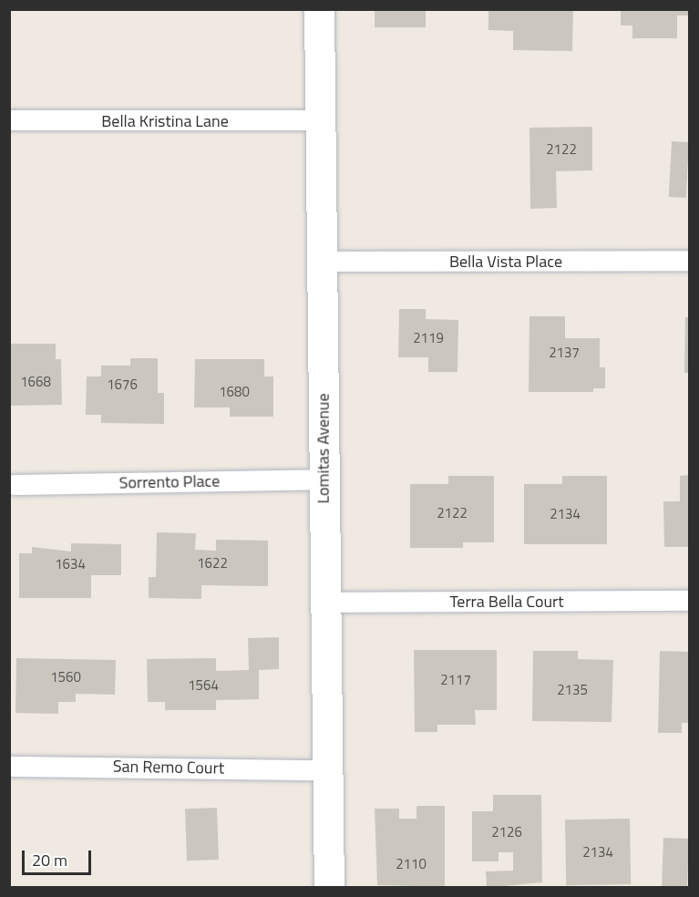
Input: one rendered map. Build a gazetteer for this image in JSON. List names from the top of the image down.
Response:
{
  "streets": {
    "street": [
      "Bella Kristina Lane",
      "Bella Vista Place",
      "Lomitas Avenue",
      "Sorrento Place",
      "Terra Bella Court",
      "San Remo Court"
    ]
  },
  "crossings": [
    ["Bella Kristina Lane", "Lomitas Avenue"],
    ["Bella Vista Place", "Lomitas Avenue"],
    ["Lomitas Avenue", "Sorrento Place"],
    ["Lomitas Avenue", "Terra Bella Court"],
    ["Lomitas Avenue", "San Remo Court"]
  ],
  "house_numbers": [
    "2122",
    "2119",
    "2137",
    "1668",
    "1676",
    "1680",
    "2122",
    "2134",
    "1622",
    "1634",
    "1560",
    "2117",
    "1564",
    "2135",
    "2126",
    "2134",
    "2110"
  ],
  "scale_bar": "20 m"
}
